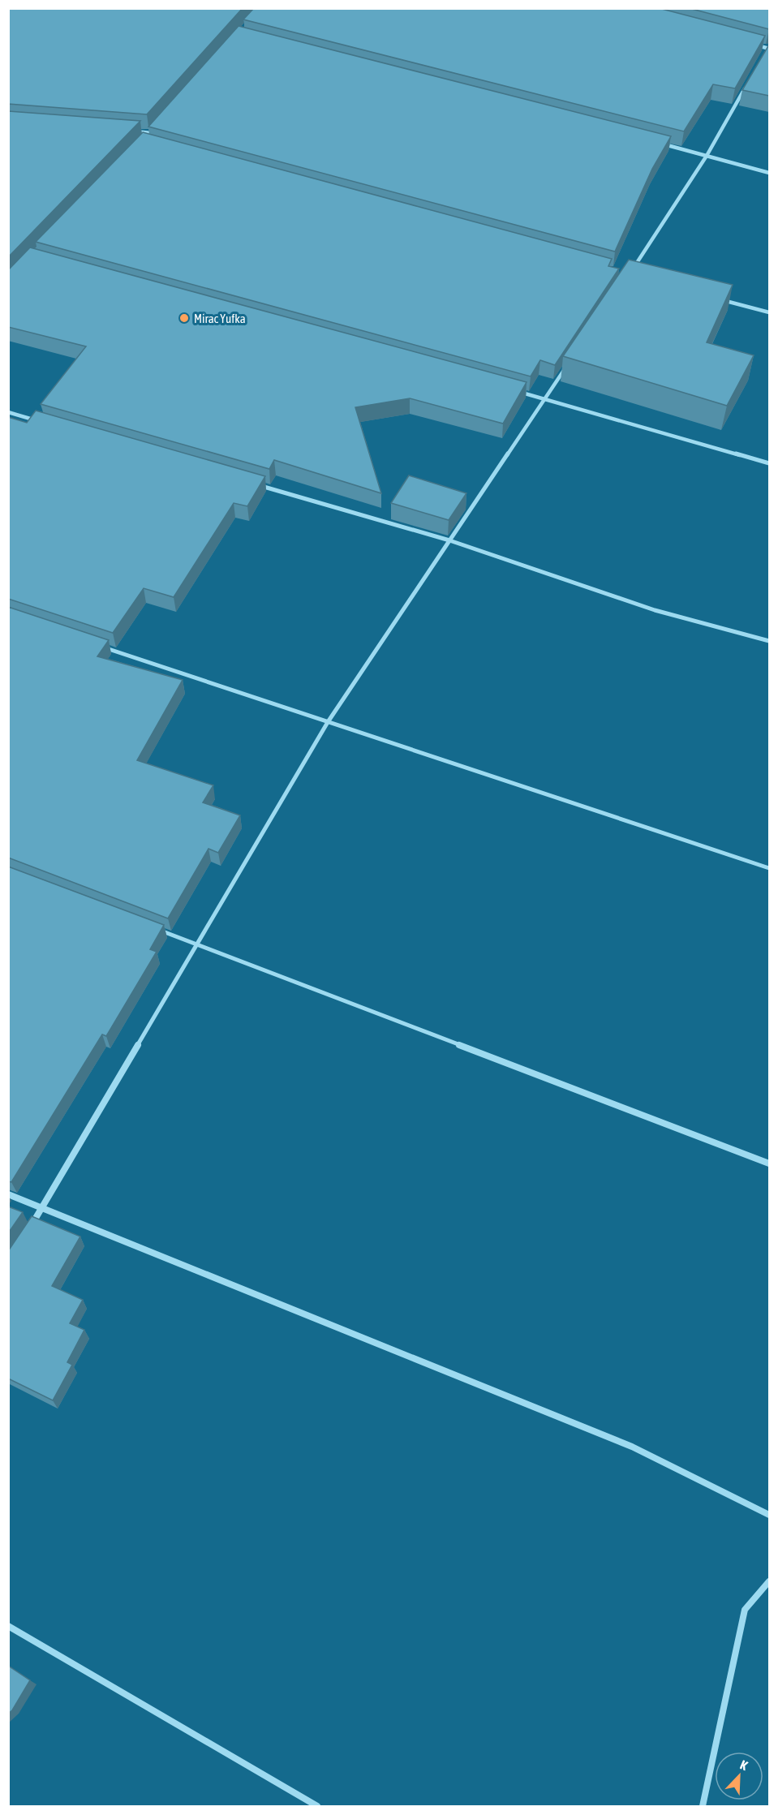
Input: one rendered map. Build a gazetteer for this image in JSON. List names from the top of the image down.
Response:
{
  "places": ["Mirac Yufka"],
  "north": "top right"
}
